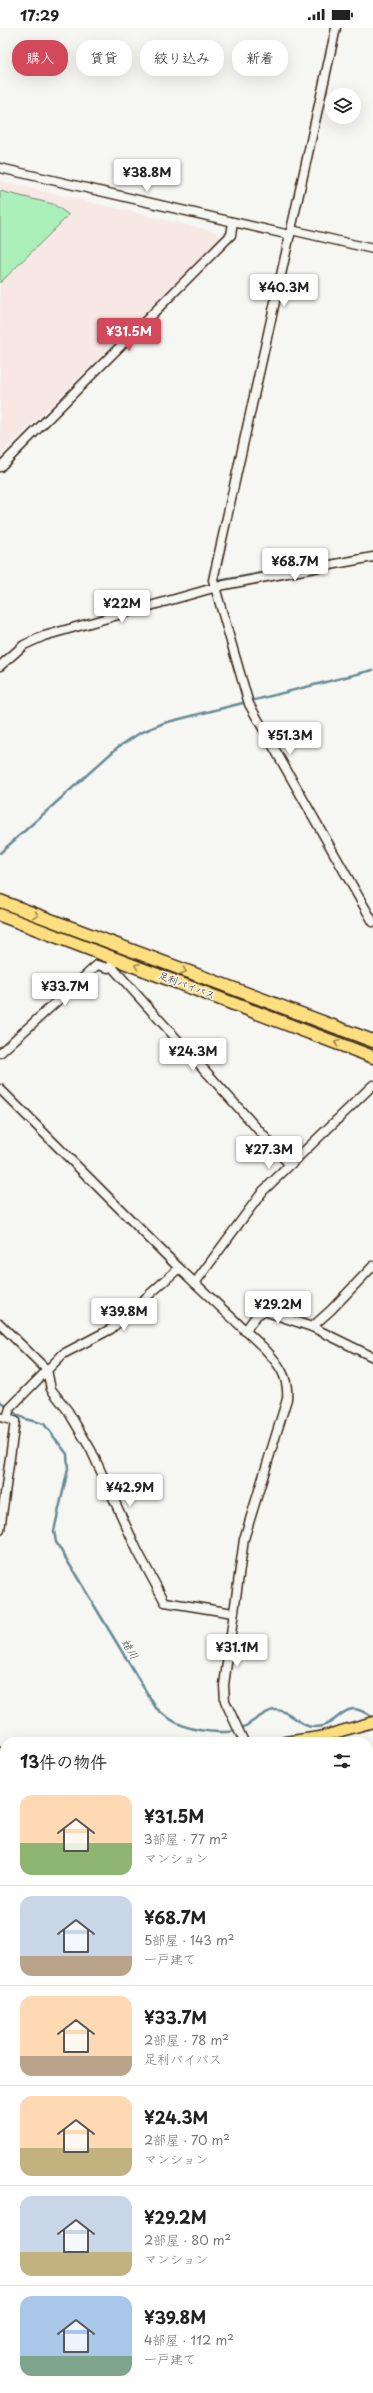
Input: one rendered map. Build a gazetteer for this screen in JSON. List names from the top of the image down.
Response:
{
  "streets": {
    "highway": ["足利バイパス"]
  },
  "water": ["姥川"],
  "page": {
    "status": "17:29",
    "chip": [
      "購入",
      "賃貸",
      "絞り込み",
      "新着"
    ],
    "price": [
      "¥38.8M",
      "¥40.3M",
      "¥31.5M",
      "¥68.7M",
      "¥22M",
      "¥51.3M",
      "¥33.7M",
      "¥24.3M",
      "¥27.3M",
      "¥29.2M",
      "¥39.8M",
      "¥42.9M",
      "¥31.1M"
    ],
    "heading": "13件の物件",
    "list": [
      {
        "name": "¥31.5M",
        "note": "3部屋 · 77 m² · マンション"
      },
      {
        "name": "¥68.7M",
        "note": "5部屋 · 143 m² · 一戸建て"
      },
      {
        "name": "¥33.7M",
        "note": "2部屋 · 78 m² · 足利バイパス"
      },
      {
        "name": "¥24.3M",
        "note": "2部屋 · 70 m² · マンション"
      },
      {
        "name": "¥29.2M",
        "note": "2部屋 · 80 m² · マンション"
      },
      {
        "name": "¥39.8M",
        "note": "4部屋 · 112 m² · 一戸建て"
      }
    ]
  }
}
